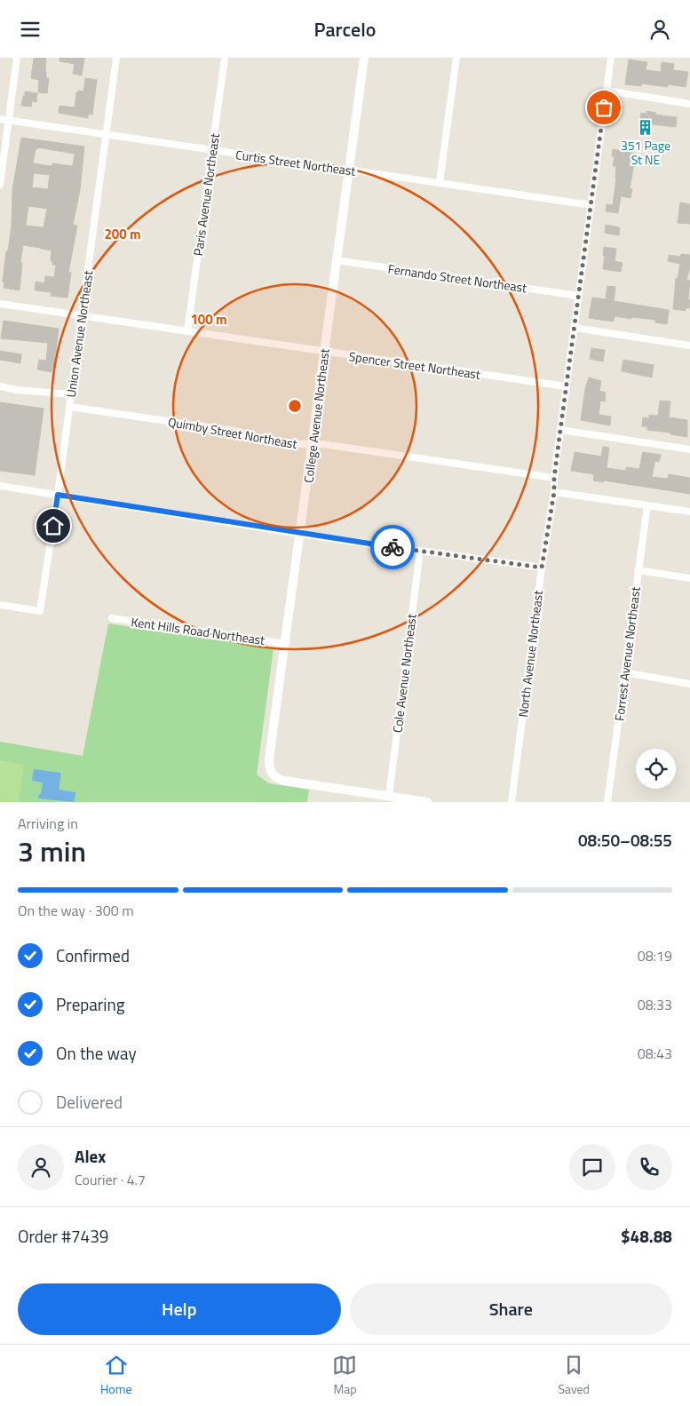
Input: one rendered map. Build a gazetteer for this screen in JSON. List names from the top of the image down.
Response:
{
  "streets": {
    "street": [
      "Curtis Street Northeast",
      "Paris Avenue Northeast",
      "Fernando Street Northeast",
      "Union Avenue Northeast",
      "Spencer Street Northeast",
      "College Avenue Northeast",
      "Quimby Street Northeast",
      "Kent Hills Road Northeast",
      "North Avenue Northeast",
      "Forrest Avenue Northeast",
      "Cole Avenue Northeast"
    ]
  },
  "crossings": [
    ["Curtis Street Northeast", "Paris Avenue Northeast"],
    ["Curtis Street Northeast", "Union Avenue Northeast"],
    ["Curtis Street Northeast", "College Avenue Northeast"],
    ["Curtis Street Northeast", "North Avenue Northeast"],
    ["Paris Avenue Northeast", "Spencer Street Northeast"],
    ["Fernando Street Northeast", "College Avenue Northeast"],
    ["Fernando Street Northeast", "North Avenue Northeast"],
    ["Union Avenue Northeast", "Spencer Street Northeast"],
    ["Union Avenue Northeast", "Quimby Street Northeast"],
    ["Spencer Street Northeast", "College Avenue Northeast"],
    ["Spencer Street Northeast", "North Avenue Northeast"],
    ["College Avenue Northeast", "Quimby Street Northeast"],
    ["College Avenue Northeast", "Kent Hills Road Northeast"],
    ["College Avenue Northeast", "Cole Avenue Northeast"],
    ["Quimby Street Northeast", "North Avenue Northeast"]
  ],
  "places": {
    "building": ["351 Page St NE"]
  },
  "page": {
    "header": "Parcelo",
    "heading": ["3 min", "Arriving in", "08:50–08:55"],
    "panel": [
      "Alex",
      "Courier · 4.7",
      "Order #7439",
      "$48.88"
    ],
    "bar": "On the way · 300 m",
    "list": [
      ["Confirmed", "08:19"],
      ["Preparing", "08:33"],
      ["On the way", "08:43"],
      "Delivered"
    ],
    "buttons": ["Help", "Share"],
    "tabs": ["Home", "Map", "Saved"]
  },
  "rings": ["200 m", "100 m"]
}
